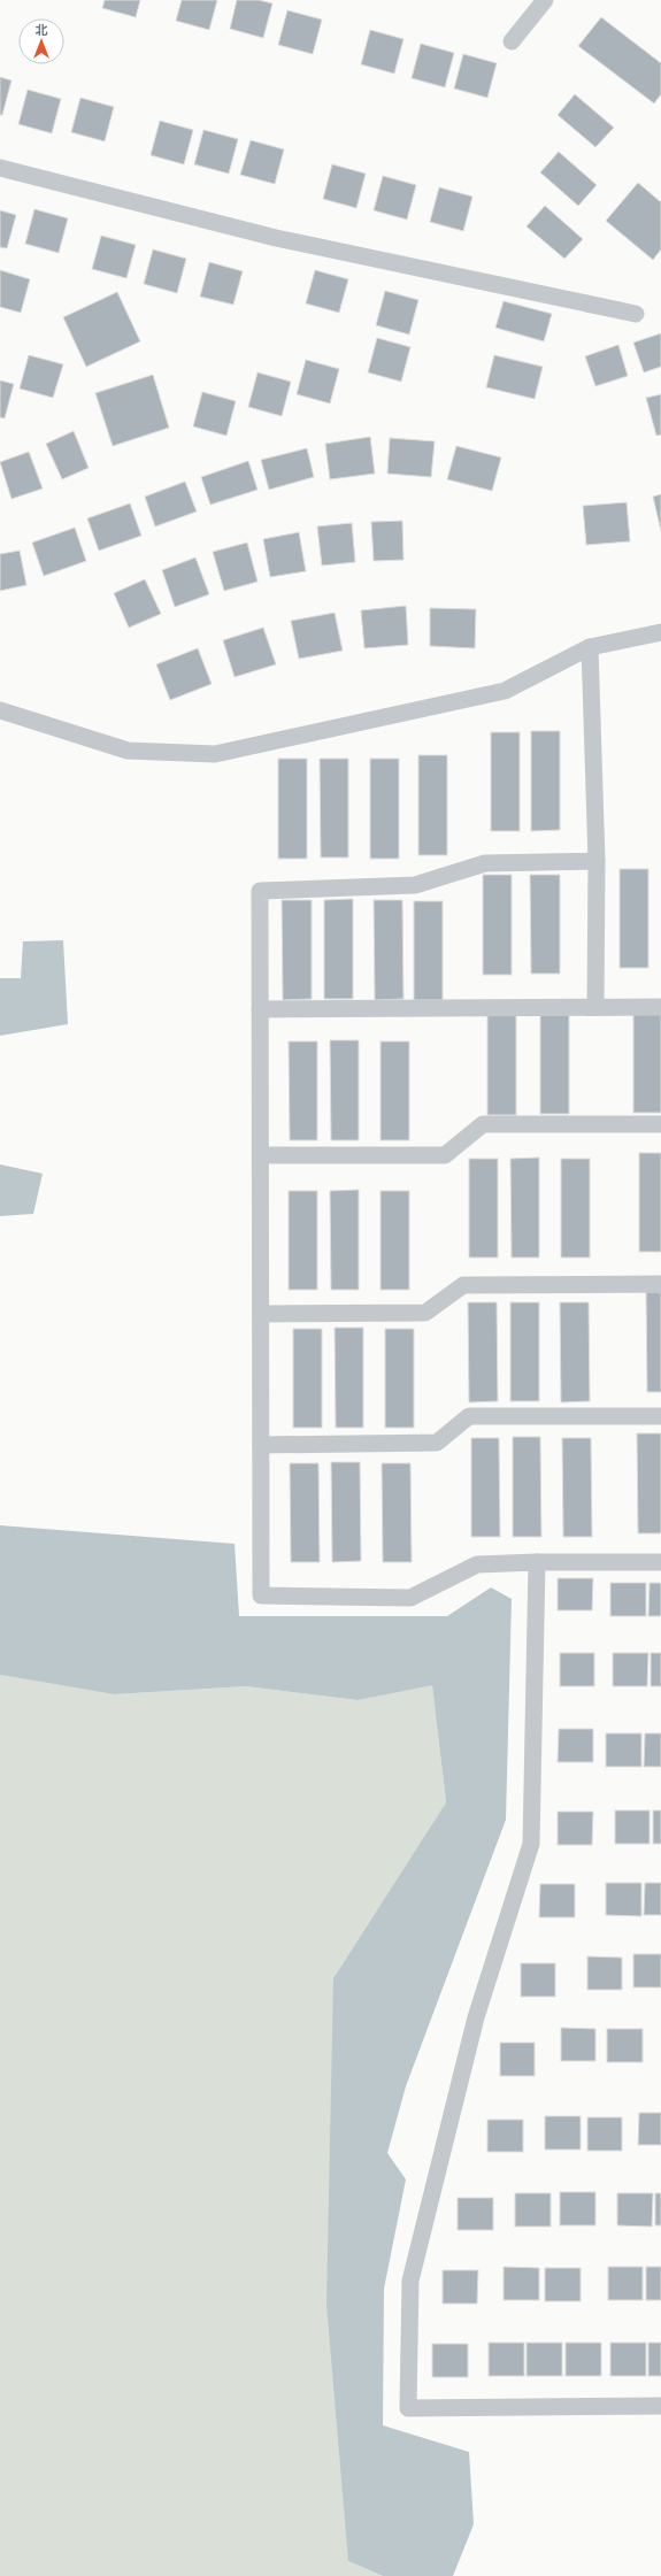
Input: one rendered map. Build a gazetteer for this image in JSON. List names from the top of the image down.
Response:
{
  "north": "top"
}
